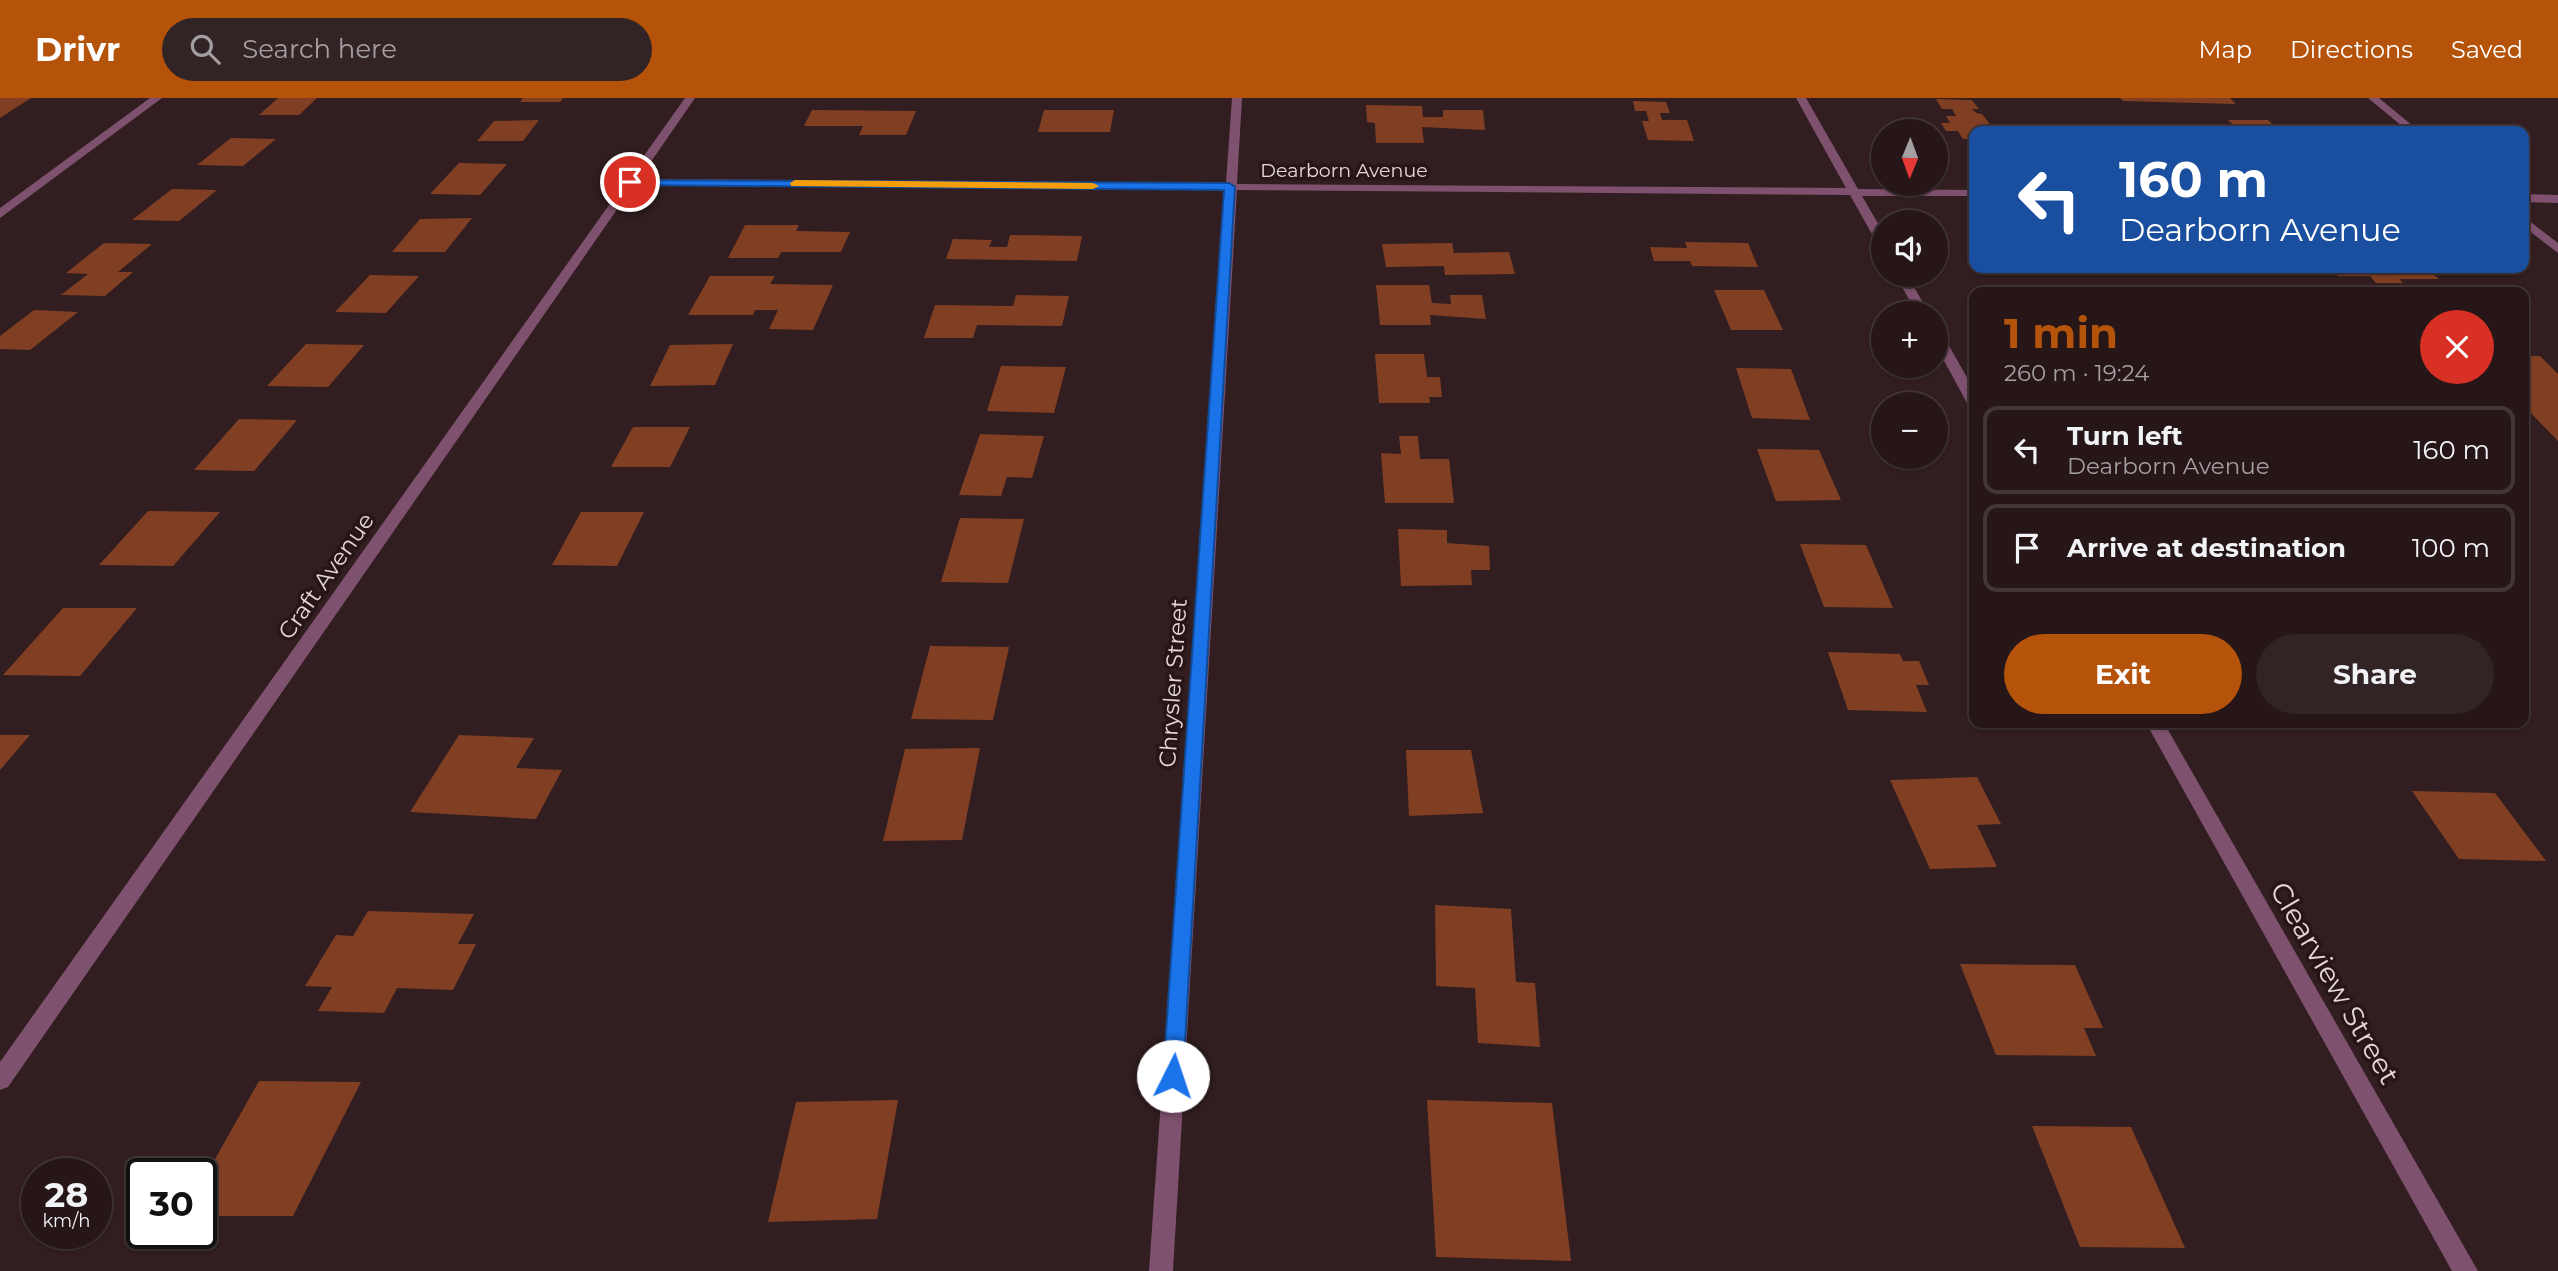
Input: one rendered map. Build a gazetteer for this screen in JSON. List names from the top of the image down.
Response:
{
  "streets": {
    "street": [
      "Dearborn Avenue",
      "Craft Avenue",
      "Chrysler Street",
      "Clearview Street"
    ]
  },
  "crossings": [
    ["Dearborn Avenue", "Craft Avenue"],
    ["Dearborn Avenue", "Chrysler Street"]
  ],
  "north": "bottom",
  "page": {
    "header": "Drivr",
    "search": "Search here",
    "nav": ["Map", "Directions", "Saved"],
    "map_buttons": ["+", "−"],
    "turn": ["160 m", "Dearborn Avenue"],
    "heading": ["1 min", "260 m · 19:24"],
    "list": [
      {
        "name": "Turn left",
        "note": "Dearborn Avenue",
        "value": "160 m"
      },
      {
        "name": "Arrive at destination",
        "value": "100 m"
      }
    ],
    "buttons": ["Exit", "Share"],
    "speed": "28 km/h",
    "limit": "30"
  }
}
